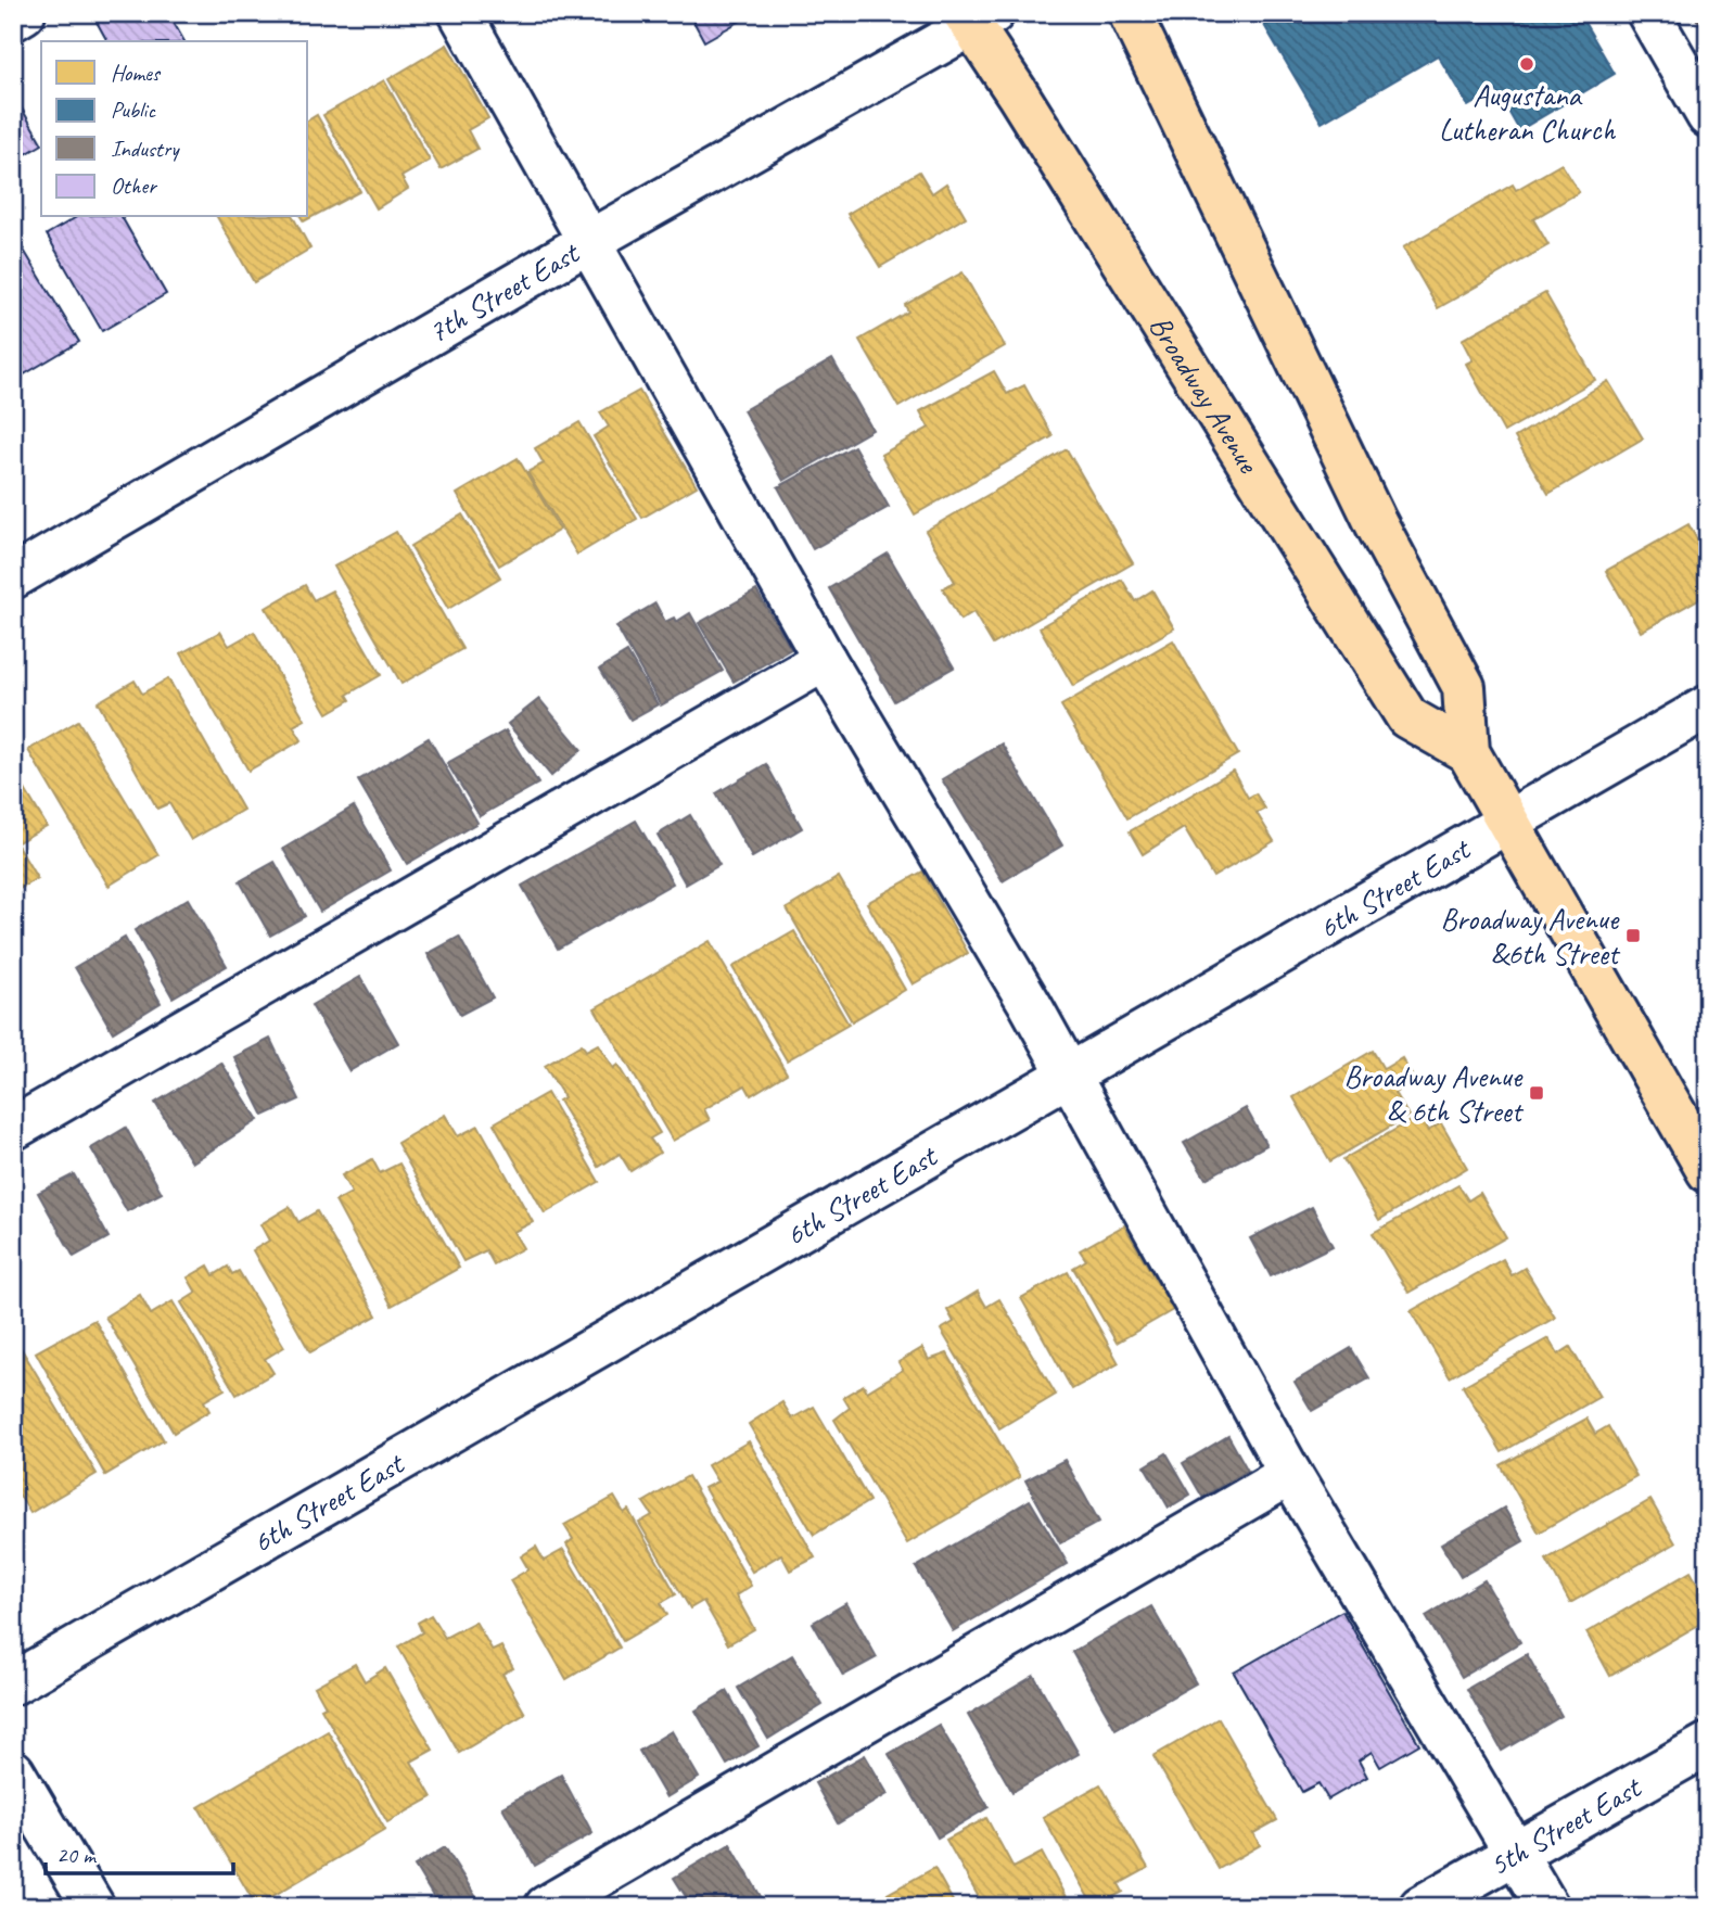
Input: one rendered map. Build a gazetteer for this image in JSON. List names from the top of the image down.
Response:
{
  "streets": {
    "main road": ["Broadway Avenue"],
    "street": ["7th Street East", "6th Street East", "5th Street East"]
  },
  "crossings": [
    ["7th Street East", "Broadway Avenue"]
  ],
  "places": {
    "other": ["Augustana Lutheran Church"],
    "transit": ["Broadway Avenue &6th Street", "Broadway Avenue & 6th Street"]
  },
  "legend": [
    "Homes",
    "Public",
    "Industry",
    "Other"
  ],
  "scale_bar": "20 m"
}
